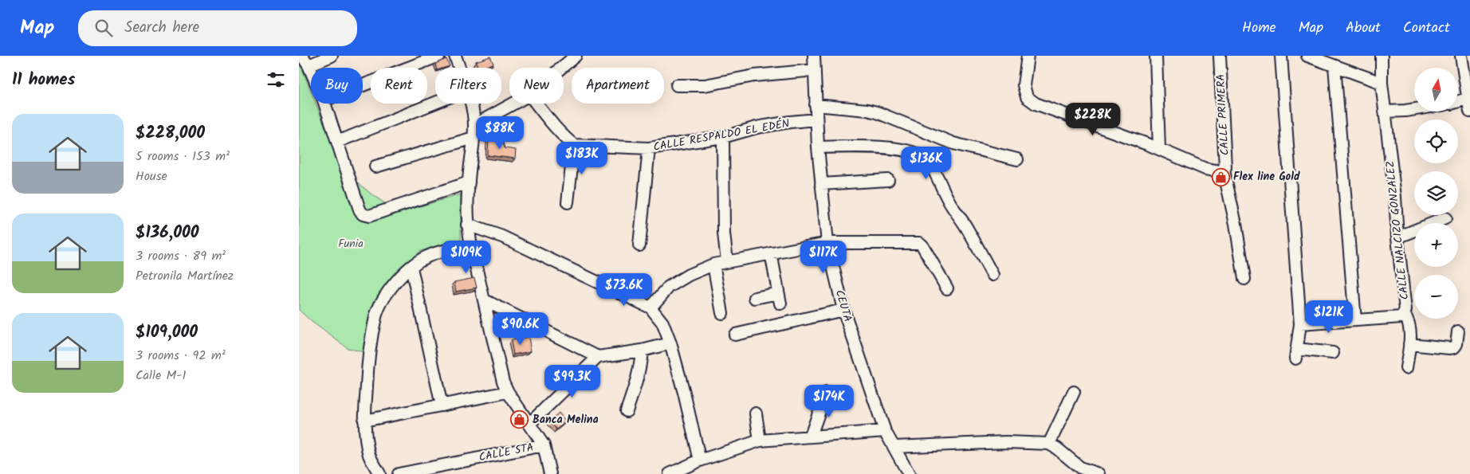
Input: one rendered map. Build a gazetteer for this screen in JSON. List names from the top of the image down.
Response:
{
  "streets": {
    "street": [
      "CALLE PRIMERA",
      "CALLE RESPALDO EL EDÉN",
      "CALLE NALCIZO GONZALEZ",
      "CEUTA",
      "CALLE 5TA"
    ]
  },
  "crossings": [
    ["CALLE RESPALDO EL EDÉN", "CEUTA"]
  ],
  "parks": ["Funia"],
  "places": {
    "shop": ["Flex line Gold", "Banca Melina"]
  },
  "north": "top",
  "page": {
    "header": "Map",
    "search": "Search here",
    "nav": [
      "Home",
      "Map",
      "About",
      "Contact"
    ],
    "heading": "11 homes",
    "map_buttons": ["+", "−"],
    "chip": [
      "Buy",
      "Rent",
      "Filters",
      "New",
      "Apartment"
    ],
    "price": [
      "$228K",
      "$88K",
      "$183K",
      "$136K",
      "$109K",
      "$117K",
      "$73.6K",
      "$121K",
      "$90.6K",
      "$99.3K",
      "$174K"
    ],
    "list": [
      {
        "name": "$228,000",
        "note": "5 rooms · 153 m² · House"
      },
      {
        "name": "$136,000",
        "note": "3 rooms · 89 m² · Petronila Martínez"
      },
      {
        "name": "$109,000",
        "note": "3 rooms · 92 m² · Calle M-1"
      }
    ]
  }
}
